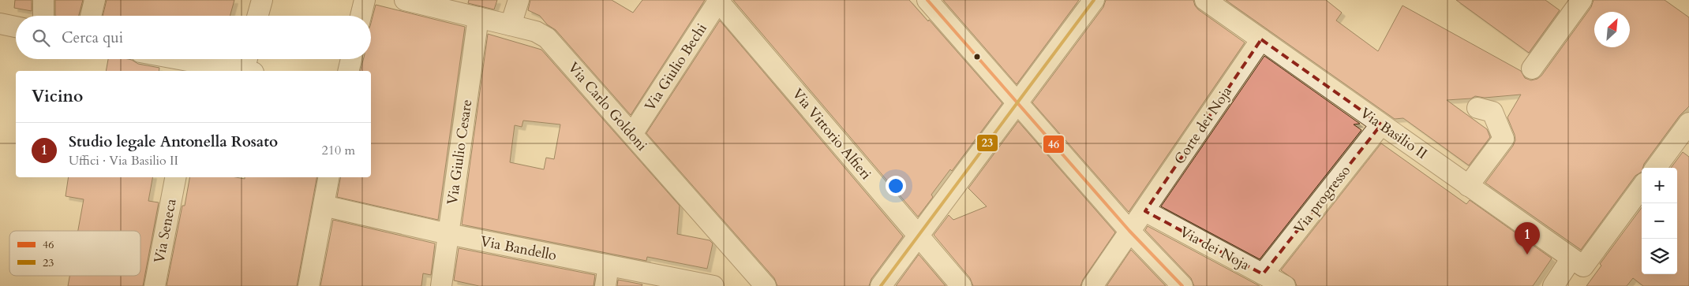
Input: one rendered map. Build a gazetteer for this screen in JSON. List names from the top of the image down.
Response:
{
  "streets": {
    "street": [
      "Via Giulio Bechi",
      "Via Carlo Goldoni",
      "Corte dei Noja",
      "Via Basilio II",
      "Via Vittorio Alfieri",
      "Via Giulio Cesare",
      "Via progresso",
      "Via Seneca",
      "Via Bandello",
      "Via dei Noja"
    ]
  },
  "crossings": [
    ["Via Giulio Bechi", "Via Carlo Goldoni"],
    ["Via Giulio Bechi", "Via Vittorio Alfieri"],
    ["Via Carlo Goldoni", "Via Giulio Cesare"],
    ["Corte dei Noja", "Via Basilio II"],
    ["Corte dei Noja", "Via dei Noja"],
    ["Via Basilio II", "Via progresso"],
    ["Via Giulio Cesare", "Via Bandello"],
    ["Via progresso", "Via dei Noja"]
  ],
  "lines": ["transit line 46", "transit line 23"],
  "legend": ["46", "23"],
  "north": "top right",
  "page": {
    "search": "Cerca qui",
    "heading": "Vicino",
    "list": [
      {
        "mark": "1",
        "name": "Studio legale Antonella Rosato",
        "note": "Uffici · Via Basilio II",
        "value": "210 m"
      }
    ],
    "map_buttons": ["+", "−"],
    "pins": "1"
  }
}
